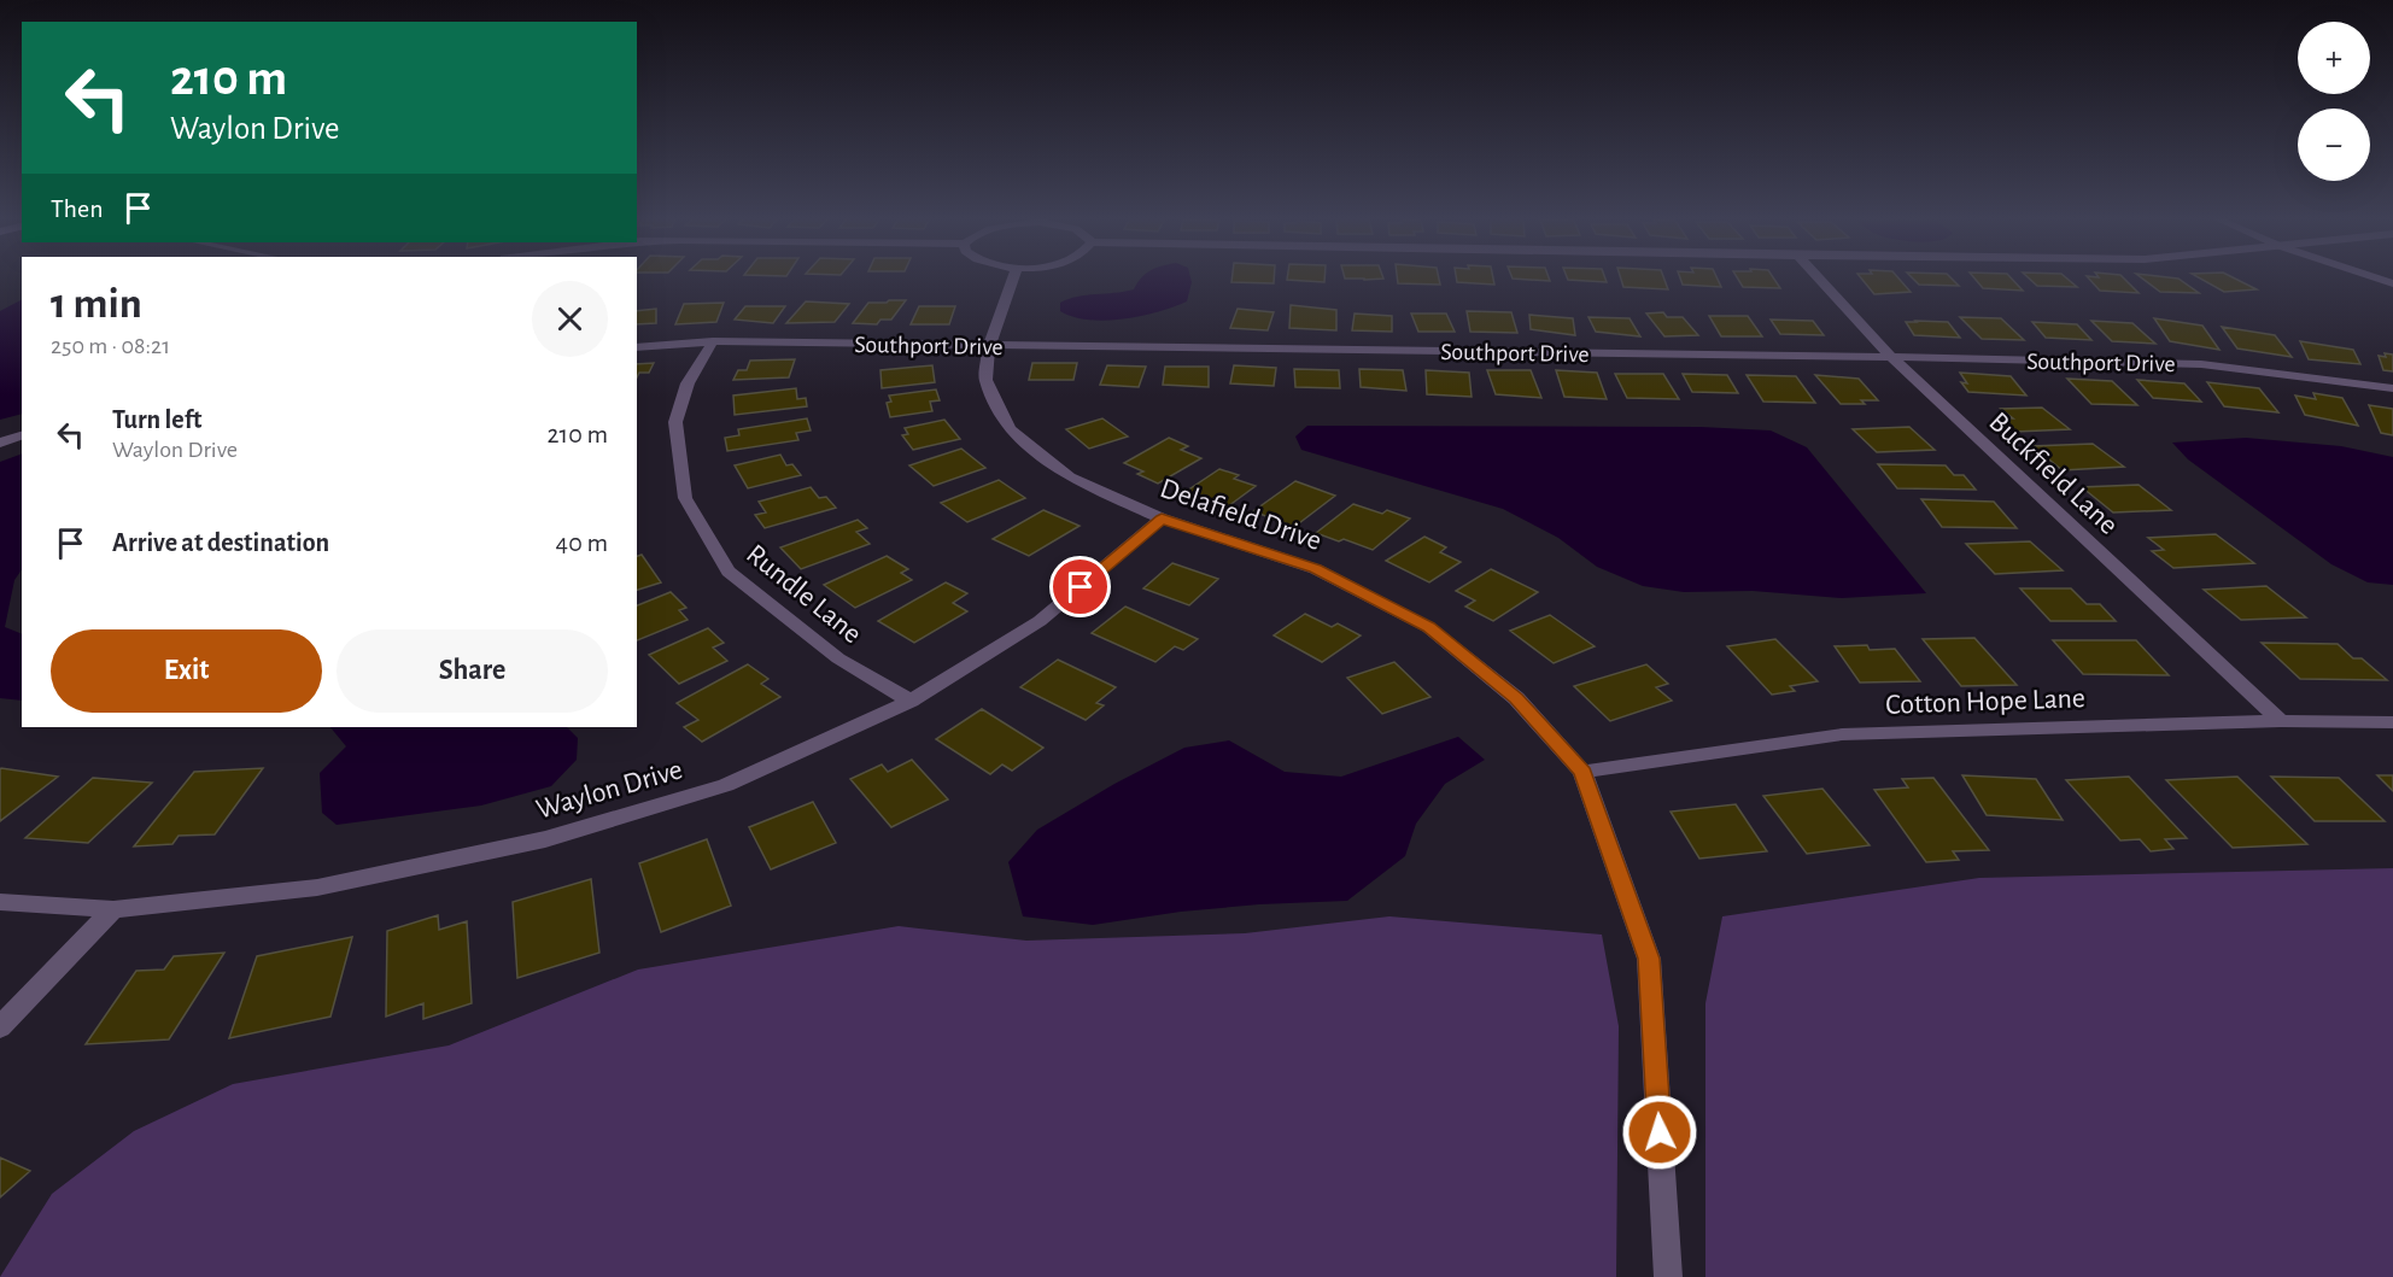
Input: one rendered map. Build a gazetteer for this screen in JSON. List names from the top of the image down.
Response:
{
  "streets": {
    "street": [
      "Southport Drive",
      "Buckfield Lane",
      "Delafield Drive",
      "Rundle Lane",
      "Cotton Hope Lane",
      "Waylon Drive"
    ]
  },
  "crossings": [
    ["Southport Drive", "Buckfield Lane"],
    ["Southport Drive", "Delafield Drive"],
    ["Southport Drive", "Rundle Lane"],
    ["Buckfield Lane", "Cotton Hope Lane"],
    ["Delafield Drive", "Cotton Hope Lane"],
    ["Delafield Drive", "Waylon Drive"],
    ["Rundle Lane", "Waylon Drive"]
  ],
  "page": {
    "map_buttons": ["+", "−"],
    "turn": ["210 m", "Waylon Drive"],
    "then": "Then",
    "heading": ["1 min", "250 m · 08:21"],
    "list": [
      {
        "name": "Turn left",
        "note": "Waylon Drive",
        "value": "210 m"
      },
      {
        "name": "Arrive at destination",
        "value": "40 m"
      }
    ],
    "buttons": ["Exit", "Share"]
  }
}
